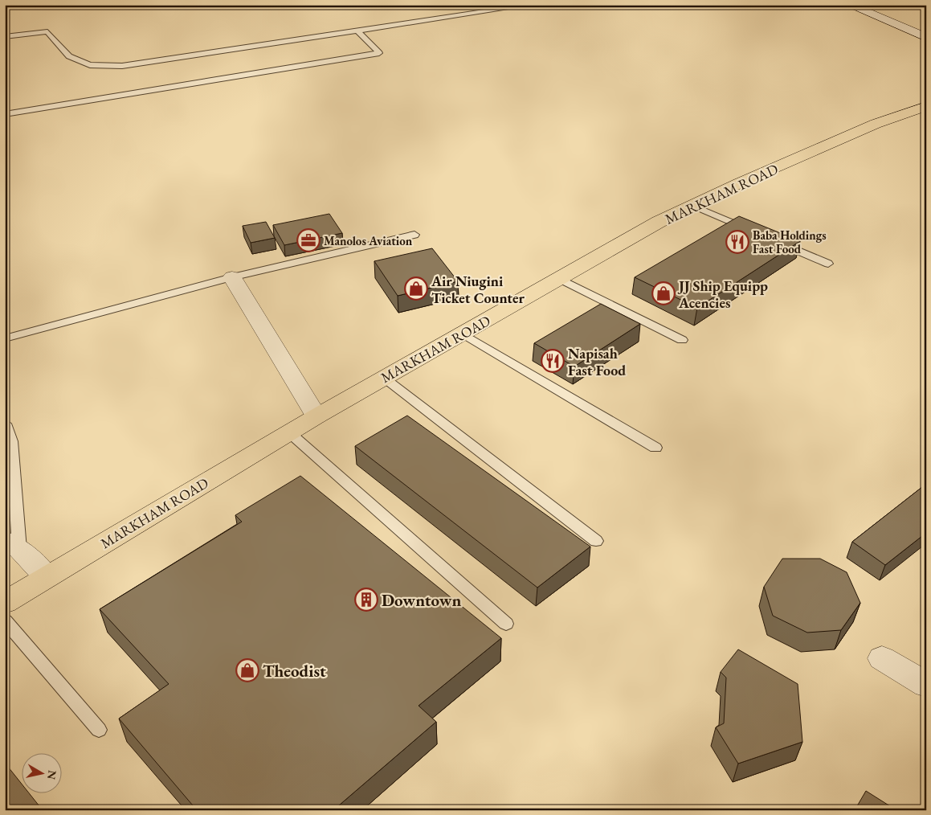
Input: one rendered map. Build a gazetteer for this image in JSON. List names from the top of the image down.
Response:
{
  "streets": {
    "main road": ["MARKHAM ROAD"]
  },
  "places": {
    "office": ["Manolos Aviation"],
    "restaurant": ["Baba Holdings Fast Food", "Napisah Fast Food"],
    "shop": ["Air Niugini Ticket Counter", "JJ Ship Equipp Acencies", "Theodist"],
    "building": ["Downtown"]
  },
  "north": "right"
}
